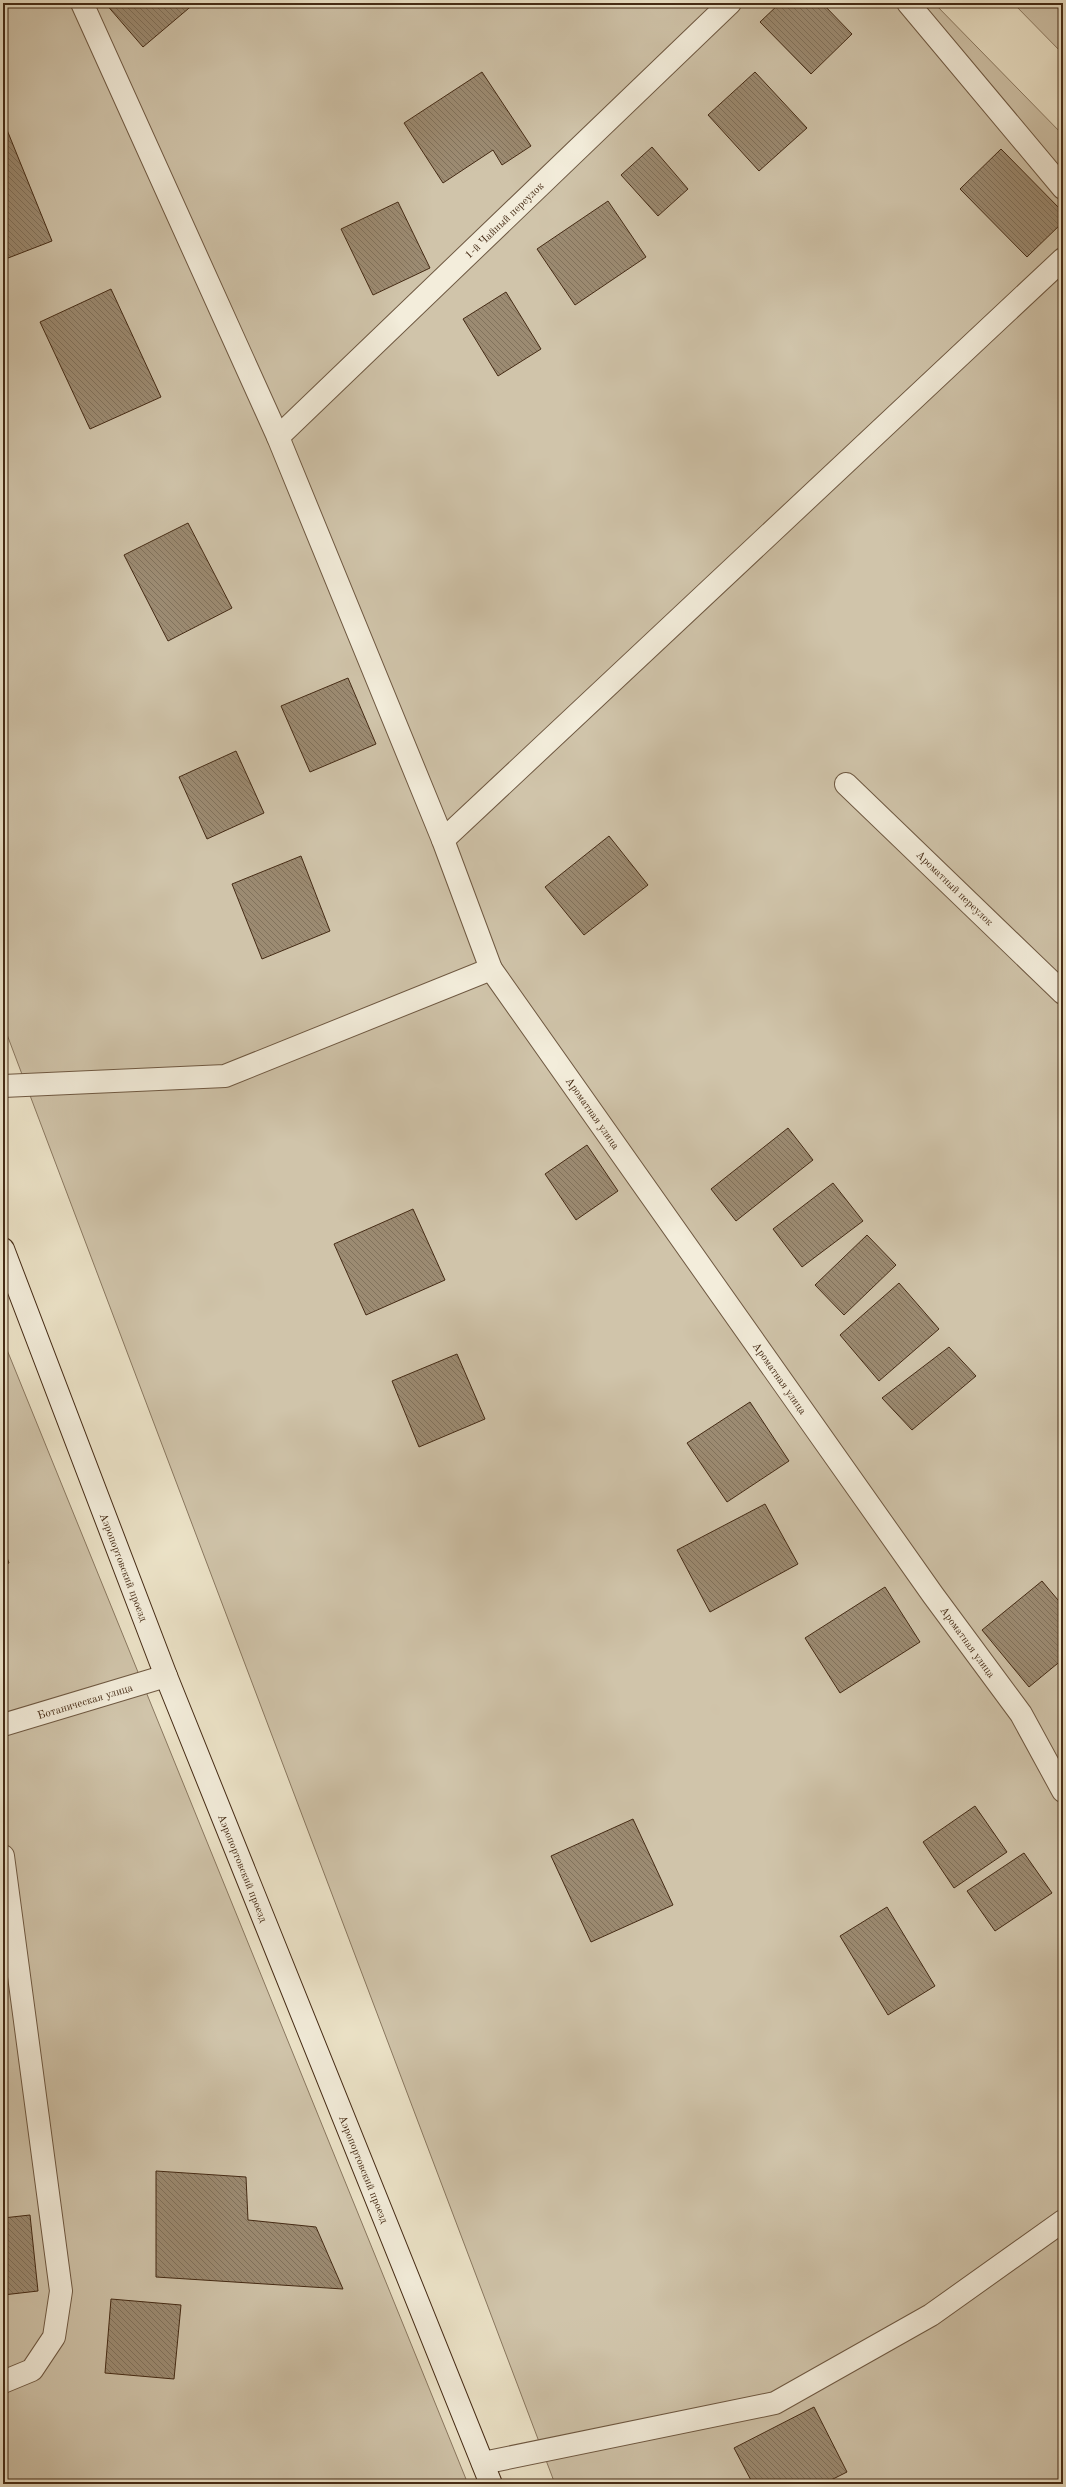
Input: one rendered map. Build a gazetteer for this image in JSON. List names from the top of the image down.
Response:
{
  "streets": {
    "street": [
      "1-й Чайный переулок",
      "Ароматный переулок",
      "Ароматная улица",
      "Аэропортовский проезд",
      "Ботаническая улица"
    ]
  },
  "crossings": [
    ["1-й Чайный переулок", "Ароматная улица"],
    ["Аэропортовский проезд", "Ботаническая улица"]
  ]
}
